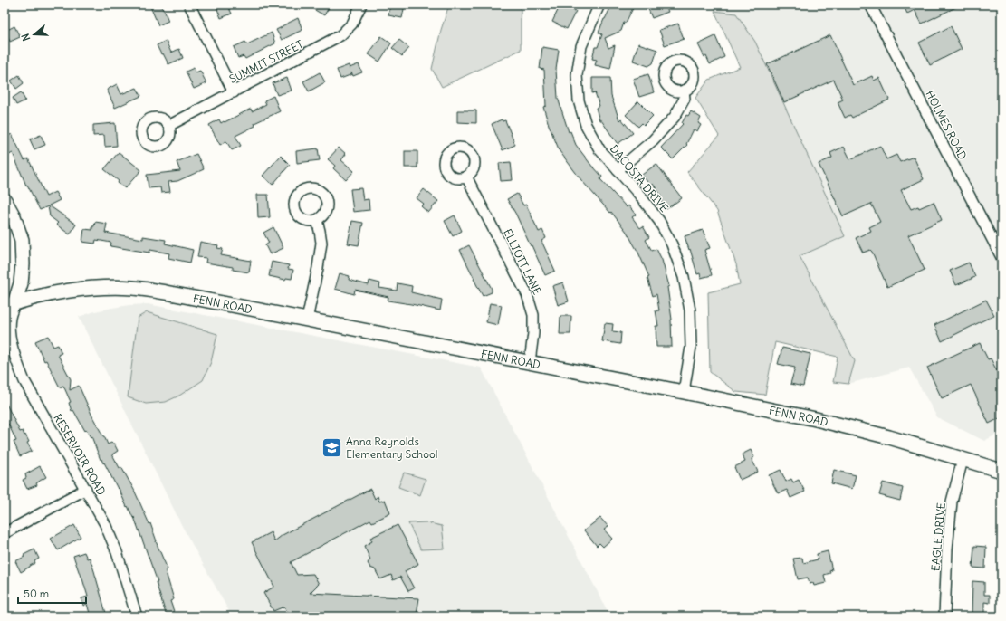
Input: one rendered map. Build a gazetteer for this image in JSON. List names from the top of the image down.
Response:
{
  "streets": {
    "street": [
      "SUMMIT STREET",
      "HOLMES ROAD",
      "DACOSTA DRIVE",
      "ELLIOTT LANE",
      "FENN ROAD",
      "RESERVOIR ROAD",
      "EAGLE DRIVE"
    ]
  },
  "crossings": [
    ["DACOSTA DRIVE", "FENN ROAD"],
    ["ELLIOTT LANE", "FENN ROAD"],
    ["FENN ROAD", "RESERVOIR ROAD"],
    ["FENN ROAD", "EAGLE DRIVE"]
  ],
  "places": {
    "school or university": ["Anna Reynolds Elementary School"]
  },
  "scale_bar": "50 m",
  "north": "left"
}
